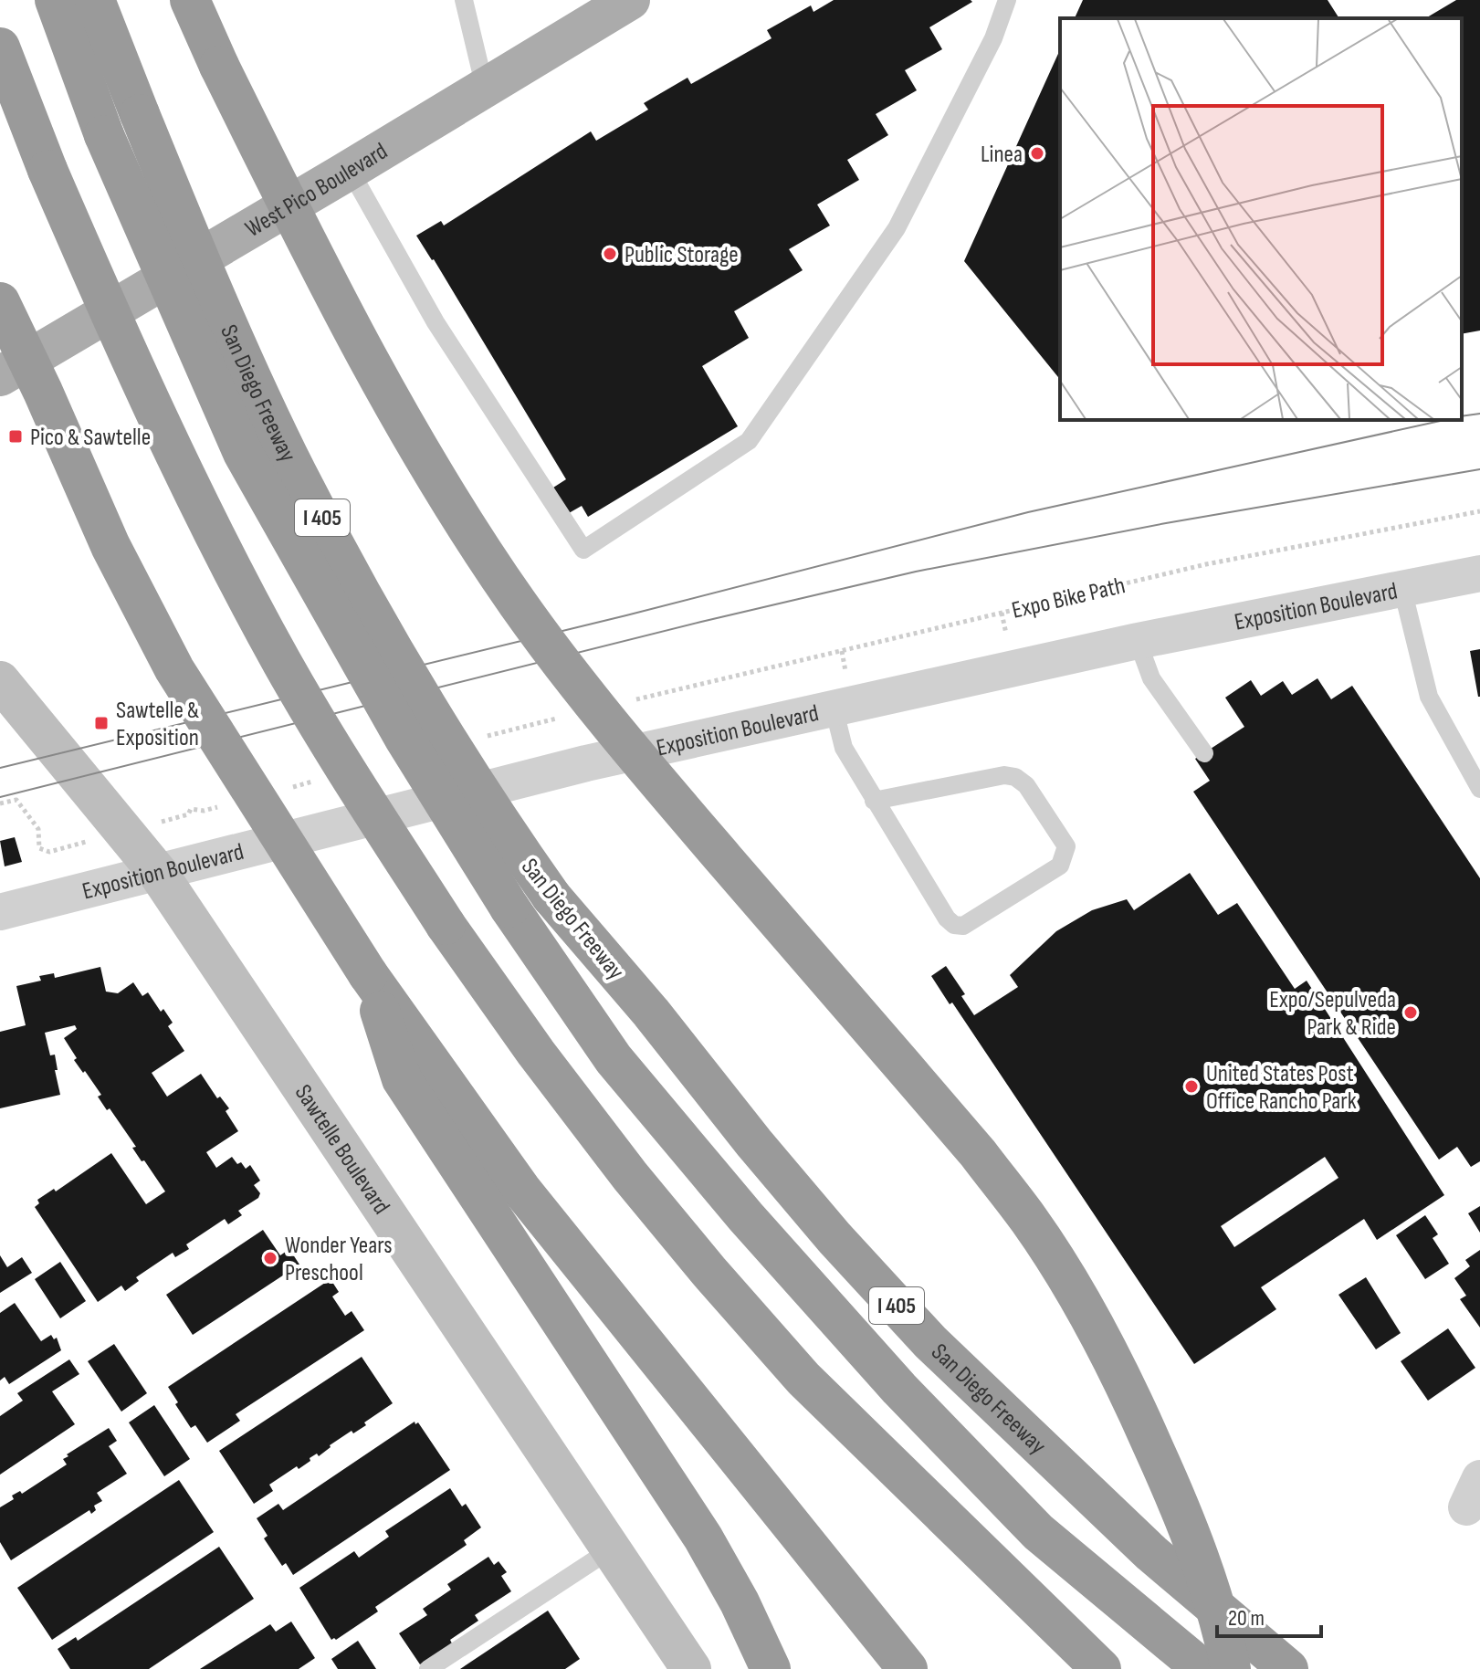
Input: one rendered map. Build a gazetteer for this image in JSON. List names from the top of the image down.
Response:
{
  "streets": {
    "highway": ["San Diego Freeway", "I 405"],
    "main road": ["West Pico Boulevard", "Sawtelle Boulevard"],
    "street": ["Exposition Boulevard"],
    "path": ["Expo Bike Path"]
  },
  "crossings": [
    ["Exposition Boulevard", "Sawtelle Boulevard"]
  ],
  "places": {
    "other": [
      "Linea",
      "Public Storage",
      "Expo/Sepulveda Park & Ride",
      "United States Post Office Rancho Park",
      "Wonder Years Preschool"
    ],
    "transit": ["Pico & Sawtelle", "Sawtelle & Exposition"]
  },
  "scale_bar": "20 m"
}
